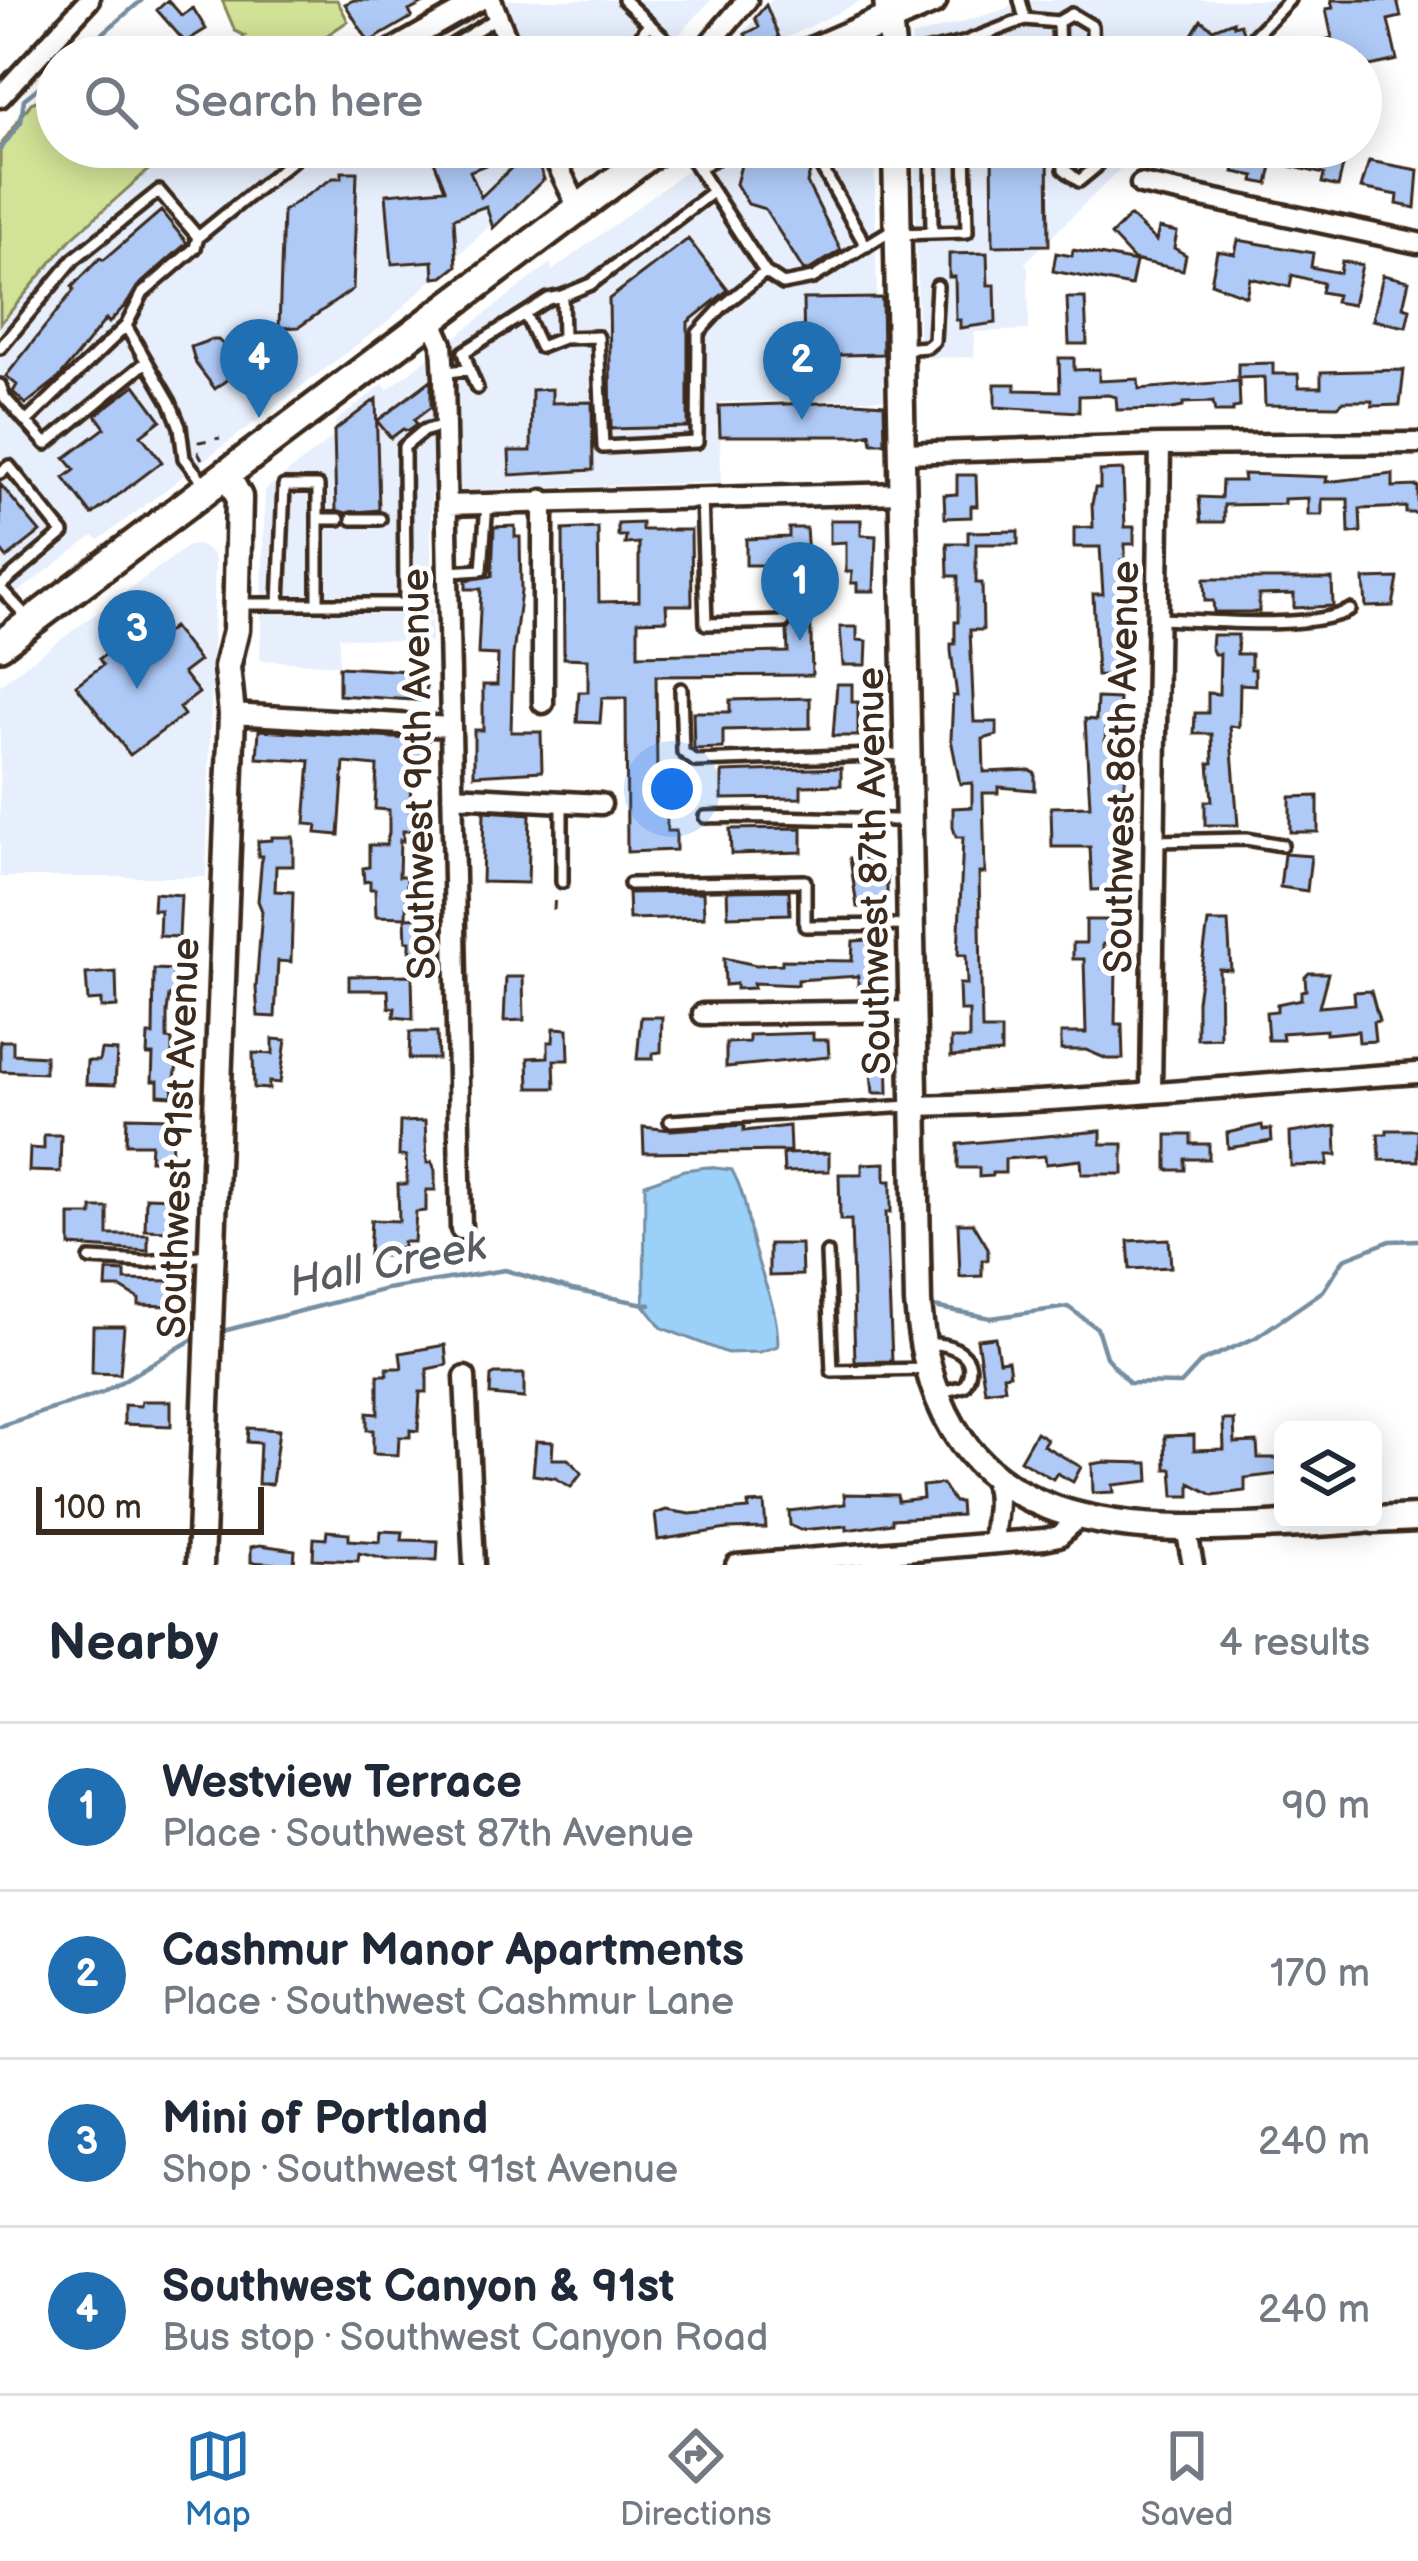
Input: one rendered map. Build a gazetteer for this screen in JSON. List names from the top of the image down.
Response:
{
  "streets": {
    "street": [
      "Southwest 86th Avenue",
      "Southwest 90th Avenue",
      "Southwest 87th Avenue",
      "Southwest 91st Avenue"
    ]
  },
  "water": ["Hall Creek"],
  "scale_bar": "100 m",
  "page": {
    "search": "Search here",
    "pins": [
      "4",
      "2",
      "1",
      "3"
    ],
    "scale": "100 m",
    "heading": ["Nearby", "4 results"],
    "list": [
      {
        "mark": "1",
        "name": "Westview Terrace",
        "note": "Place · Southwest 87th Avenue",
        "value": "90 m"
      },
      {
        "mark": "2",
        "name": "Cashmur Manor Apartments",
        "note": "Place · Southwest Cashmur Lane",
        "value": "170 m"
      },
      {
        "mark": "3",
        "name": "Mini of Portland",
        "note": "Shop · Southwest 91st Avenue",
        "value": "240 m"
      },
      {
        "mark": "4",
        "name": "Southwest Canyon & 91st",
        "note": "Bus stop · Southwest Canyon Road",
        "value": "240 m"
      }
    ],
    "nav": ["Map", "Directions", "Saved"]
  }
}
